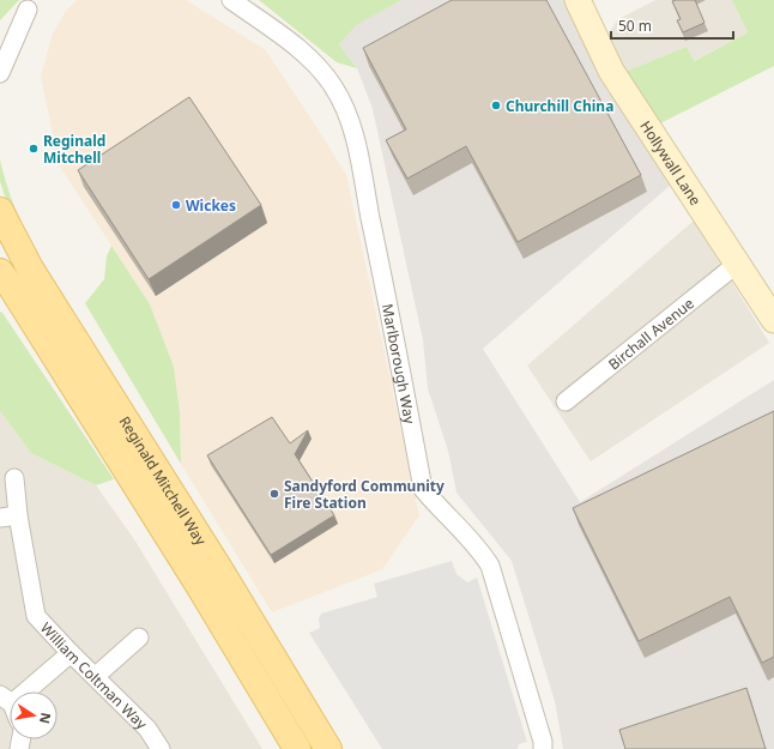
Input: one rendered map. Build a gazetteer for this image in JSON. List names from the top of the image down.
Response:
{
  "streets": {
    "main road": ["Reginald Mitchell Way"],
    "street": [
      "Hollywall Lane",
      "Birchall Avenue",
      "Marlborough Way",
      "William Coltman Way"
    ]
  },
  "crossings": [
    ["Hollywall Lane", "Birchall Avenue"]
  ],
  "places": [
    "Churchill China",
    "Reginald Mitchell",
    "Wickes",
    "Sandyford Community Fire Station"
  ],
  "scale_bar": "50 m",
  "north": "right"
}
